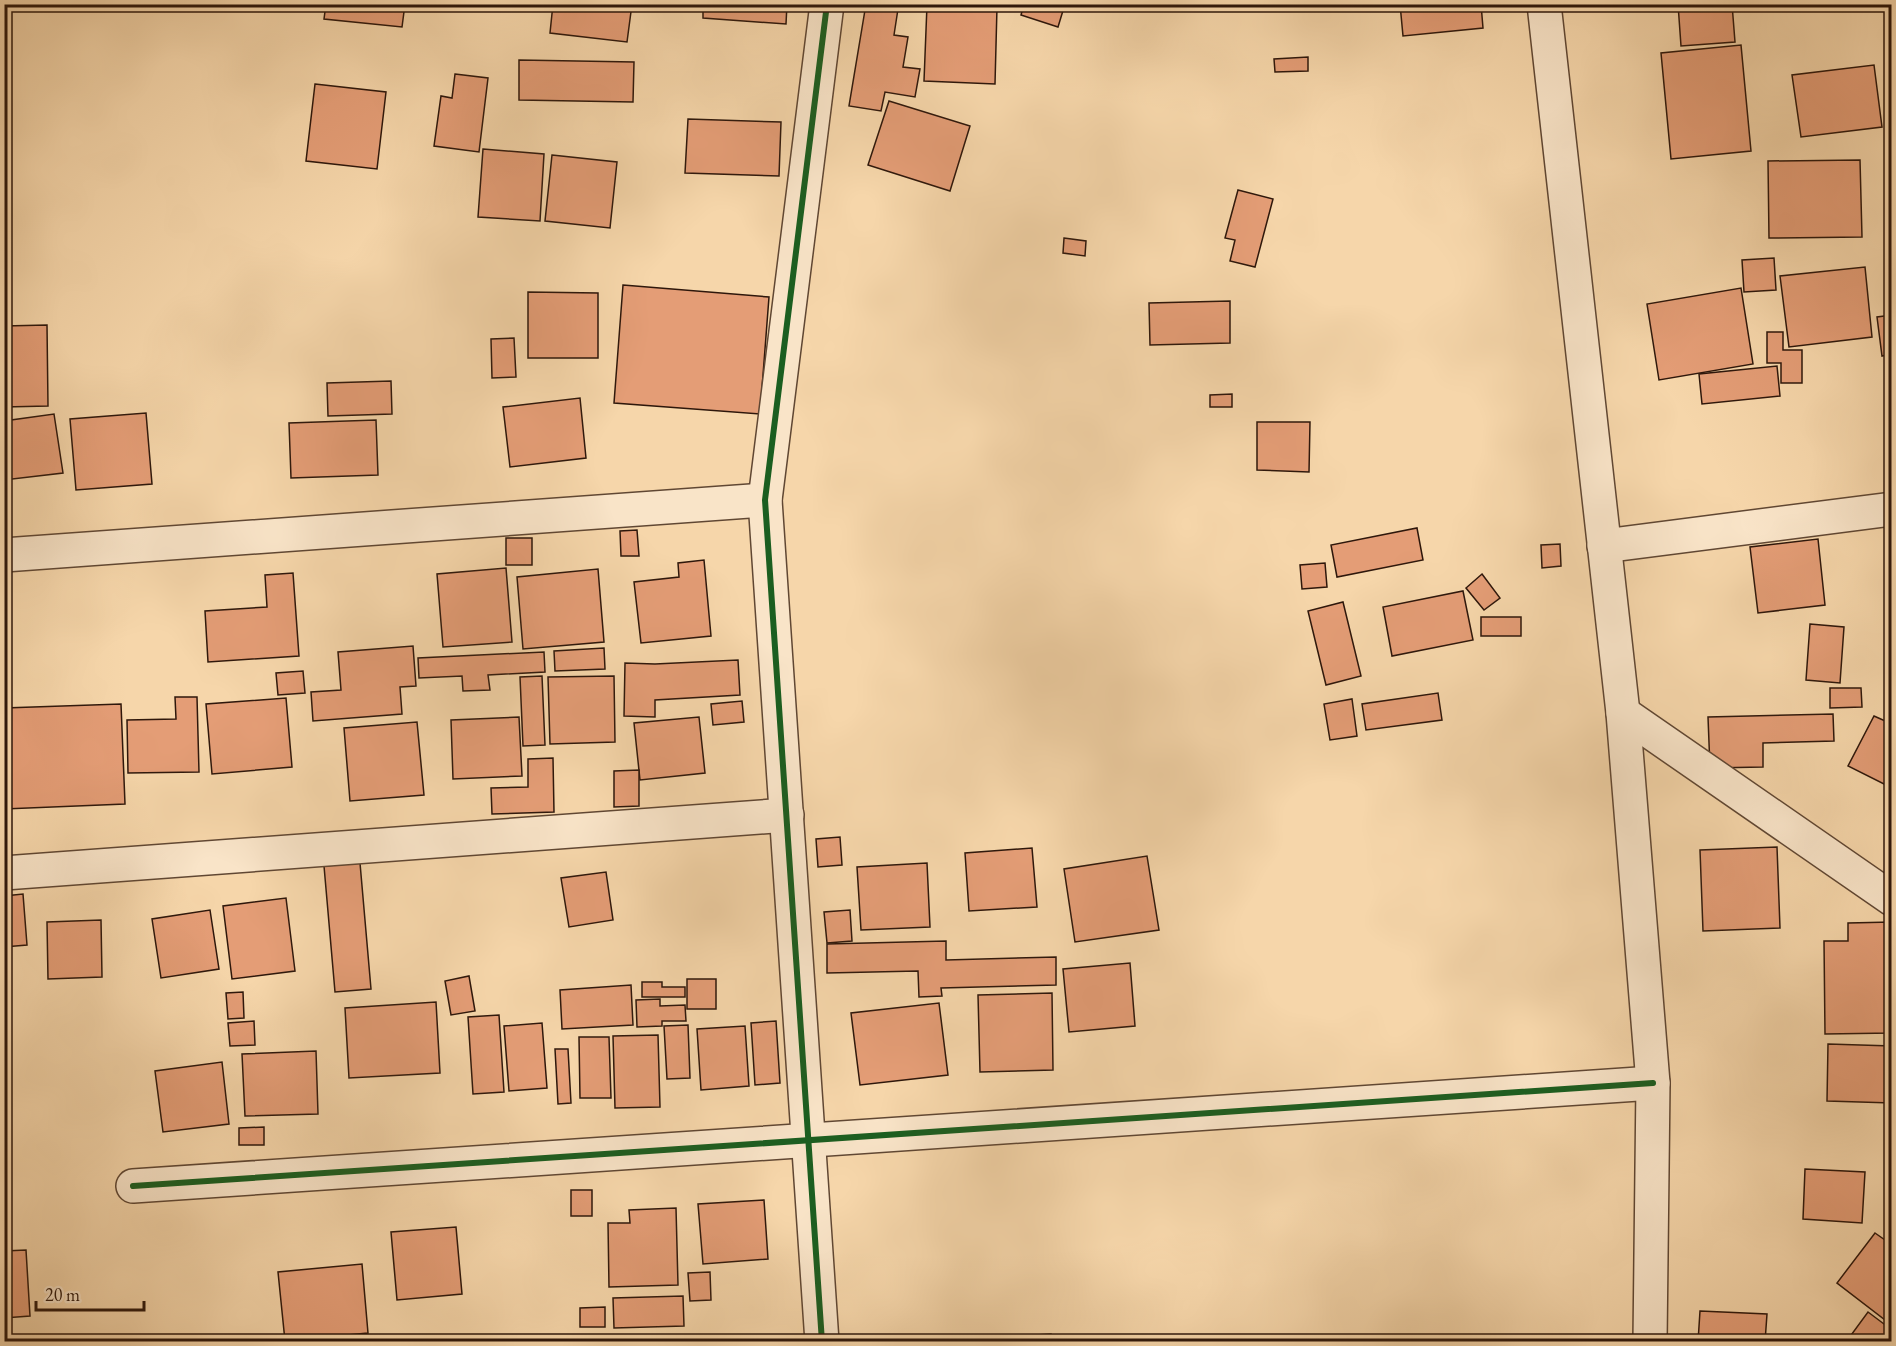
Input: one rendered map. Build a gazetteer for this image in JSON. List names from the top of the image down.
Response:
{
  "scale_bar": "20 m"
}
